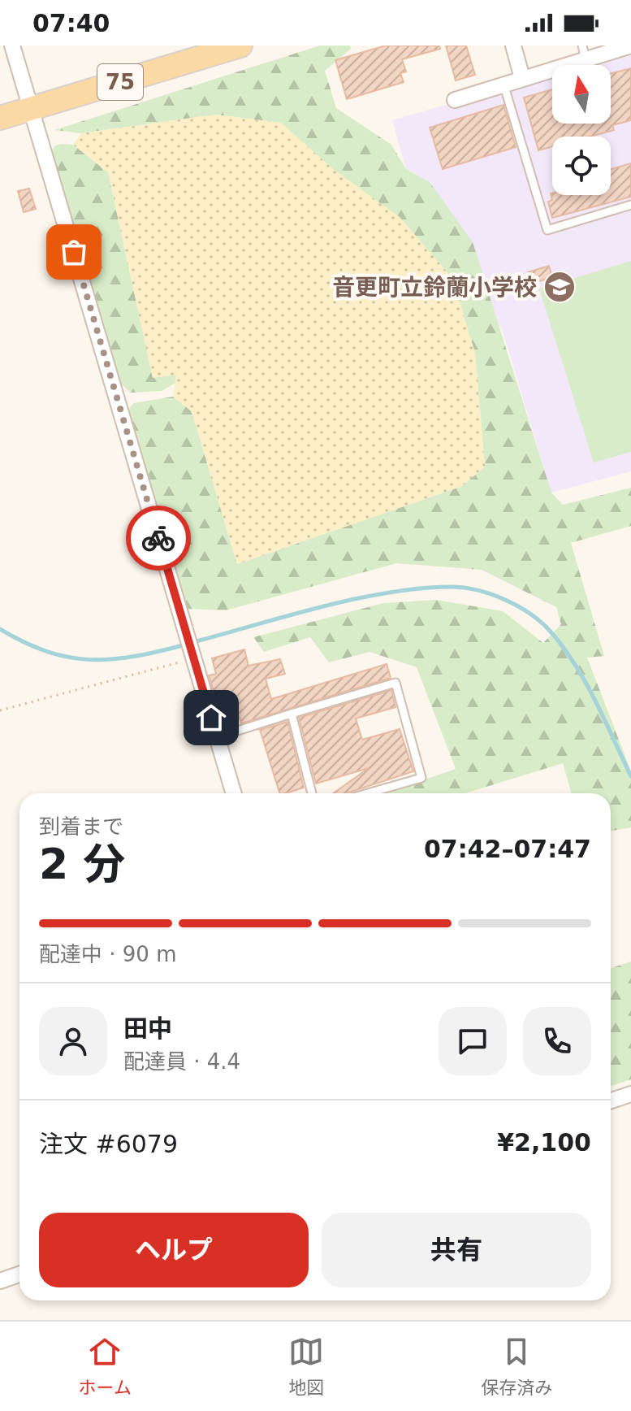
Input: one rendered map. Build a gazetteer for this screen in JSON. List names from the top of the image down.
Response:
{
  "streets": {
    "main road": ["75"]
  },
  "places": {
    "school or university": ["音更町立鈴蘭小学校"]
  },
  "north": "top",
  "page": {
    "status": "07:40",
    "heading": ["2 分", "到着まで", "07:42–07:47"],
    "panel": [
      "田中",
      "配達員 · 4.4",
      "注文 #6079",
      "¥2,100"
    ],
    "bar": "配達中 · 90 m",
    "buttons": ["ヘルプ", "共有"],
    "tabs": ["ホーム", "地図", "保存済み"]
  }
}
